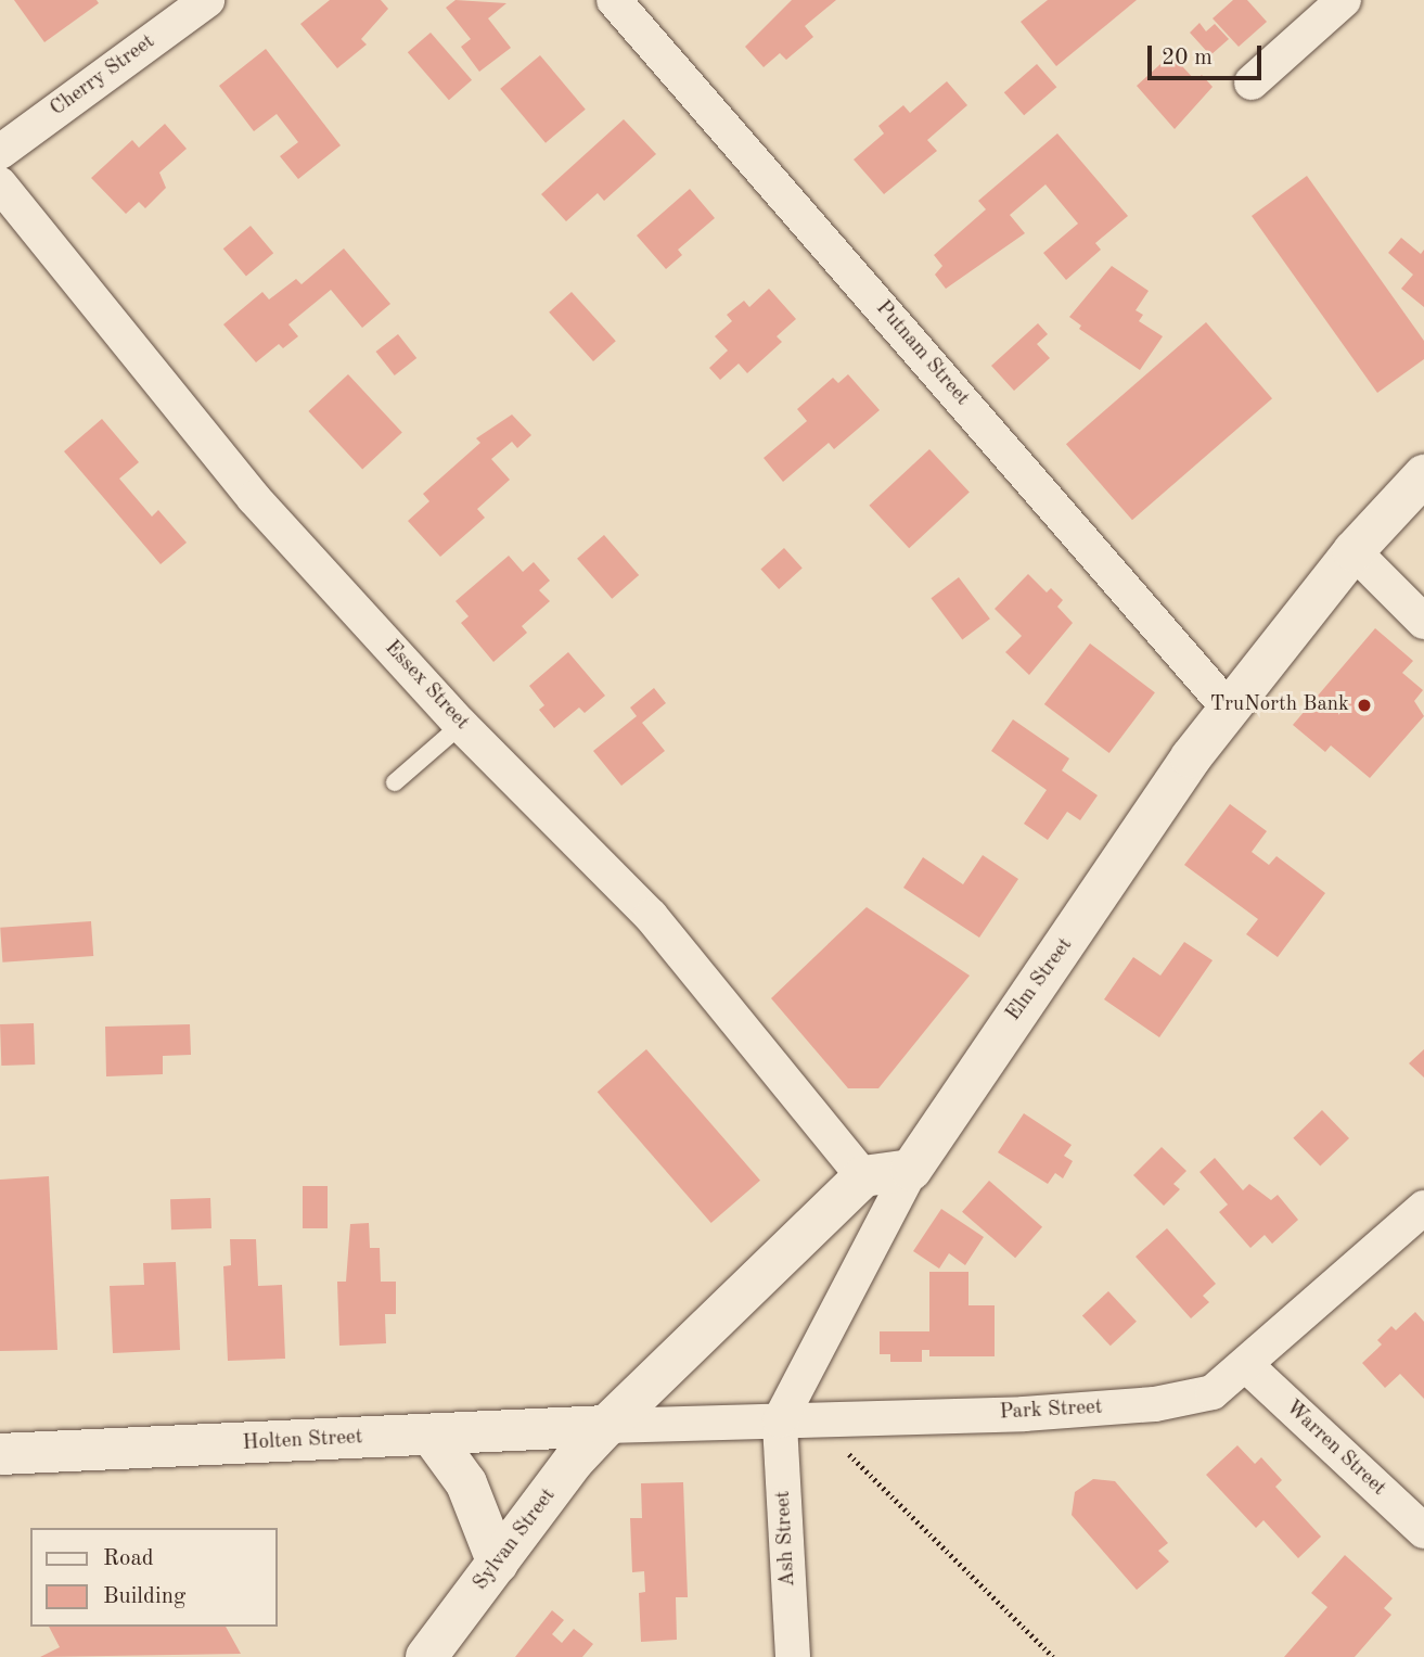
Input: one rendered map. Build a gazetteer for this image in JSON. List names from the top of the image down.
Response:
{
  "streets": {
    "main road": ["Elm Street", "Holten Street", "Sylvan Street"],
    "street": [
      "Cherry Street",
      "Putnam Street",
      "Essex Street",
      "Park Street",
      "Warren Street",
      "Ash Street"
    ]
  },
  "crossings": [
    ["Putnam Street", "Elm Street"],
    ["Park Street", "Holten Street"],
    ["Park Street", "Warren Street"],
    ["Park Street", "Ash Street"],
    ["Park Street", "Sylvan Street"],
    ["Holten Street", "Sylvan Street"]
  ],
  "places": ["TruNorth Bank"],
  "legend": ["Road", "Building"],
  "scale_bar": "20 m"
}
